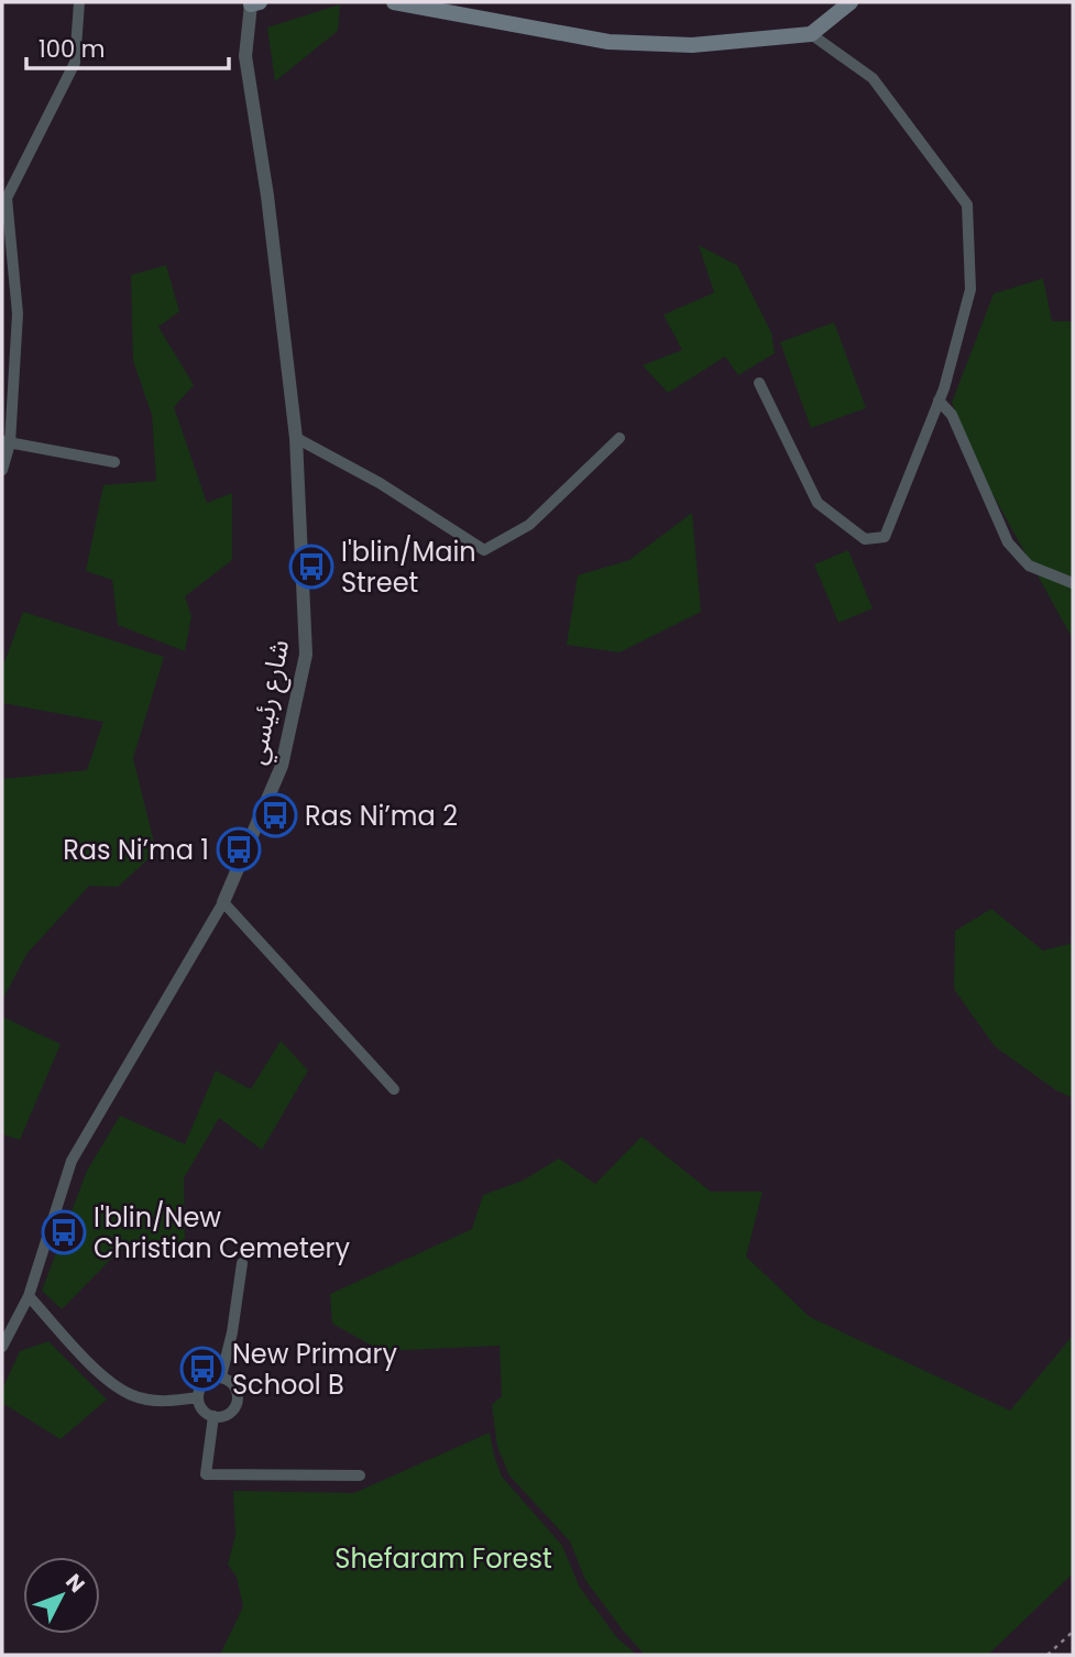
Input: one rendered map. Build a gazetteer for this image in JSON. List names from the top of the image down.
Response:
{
  "streets": {
    "street": ["شارع رئيسي"]
  },
  "parks": ["Shefaram Forest"],
  "places": {
    "bus stop": [
      "I'blin/Main Street",
      "Ras Ni’ma 2",
      "Ras Ni’ma 1",
      "I'blin/New Christian Cemetery",
      "New Primary School B"
    ]
  },
  "scale_bar": "100 m",
  "north": "top right"
}
